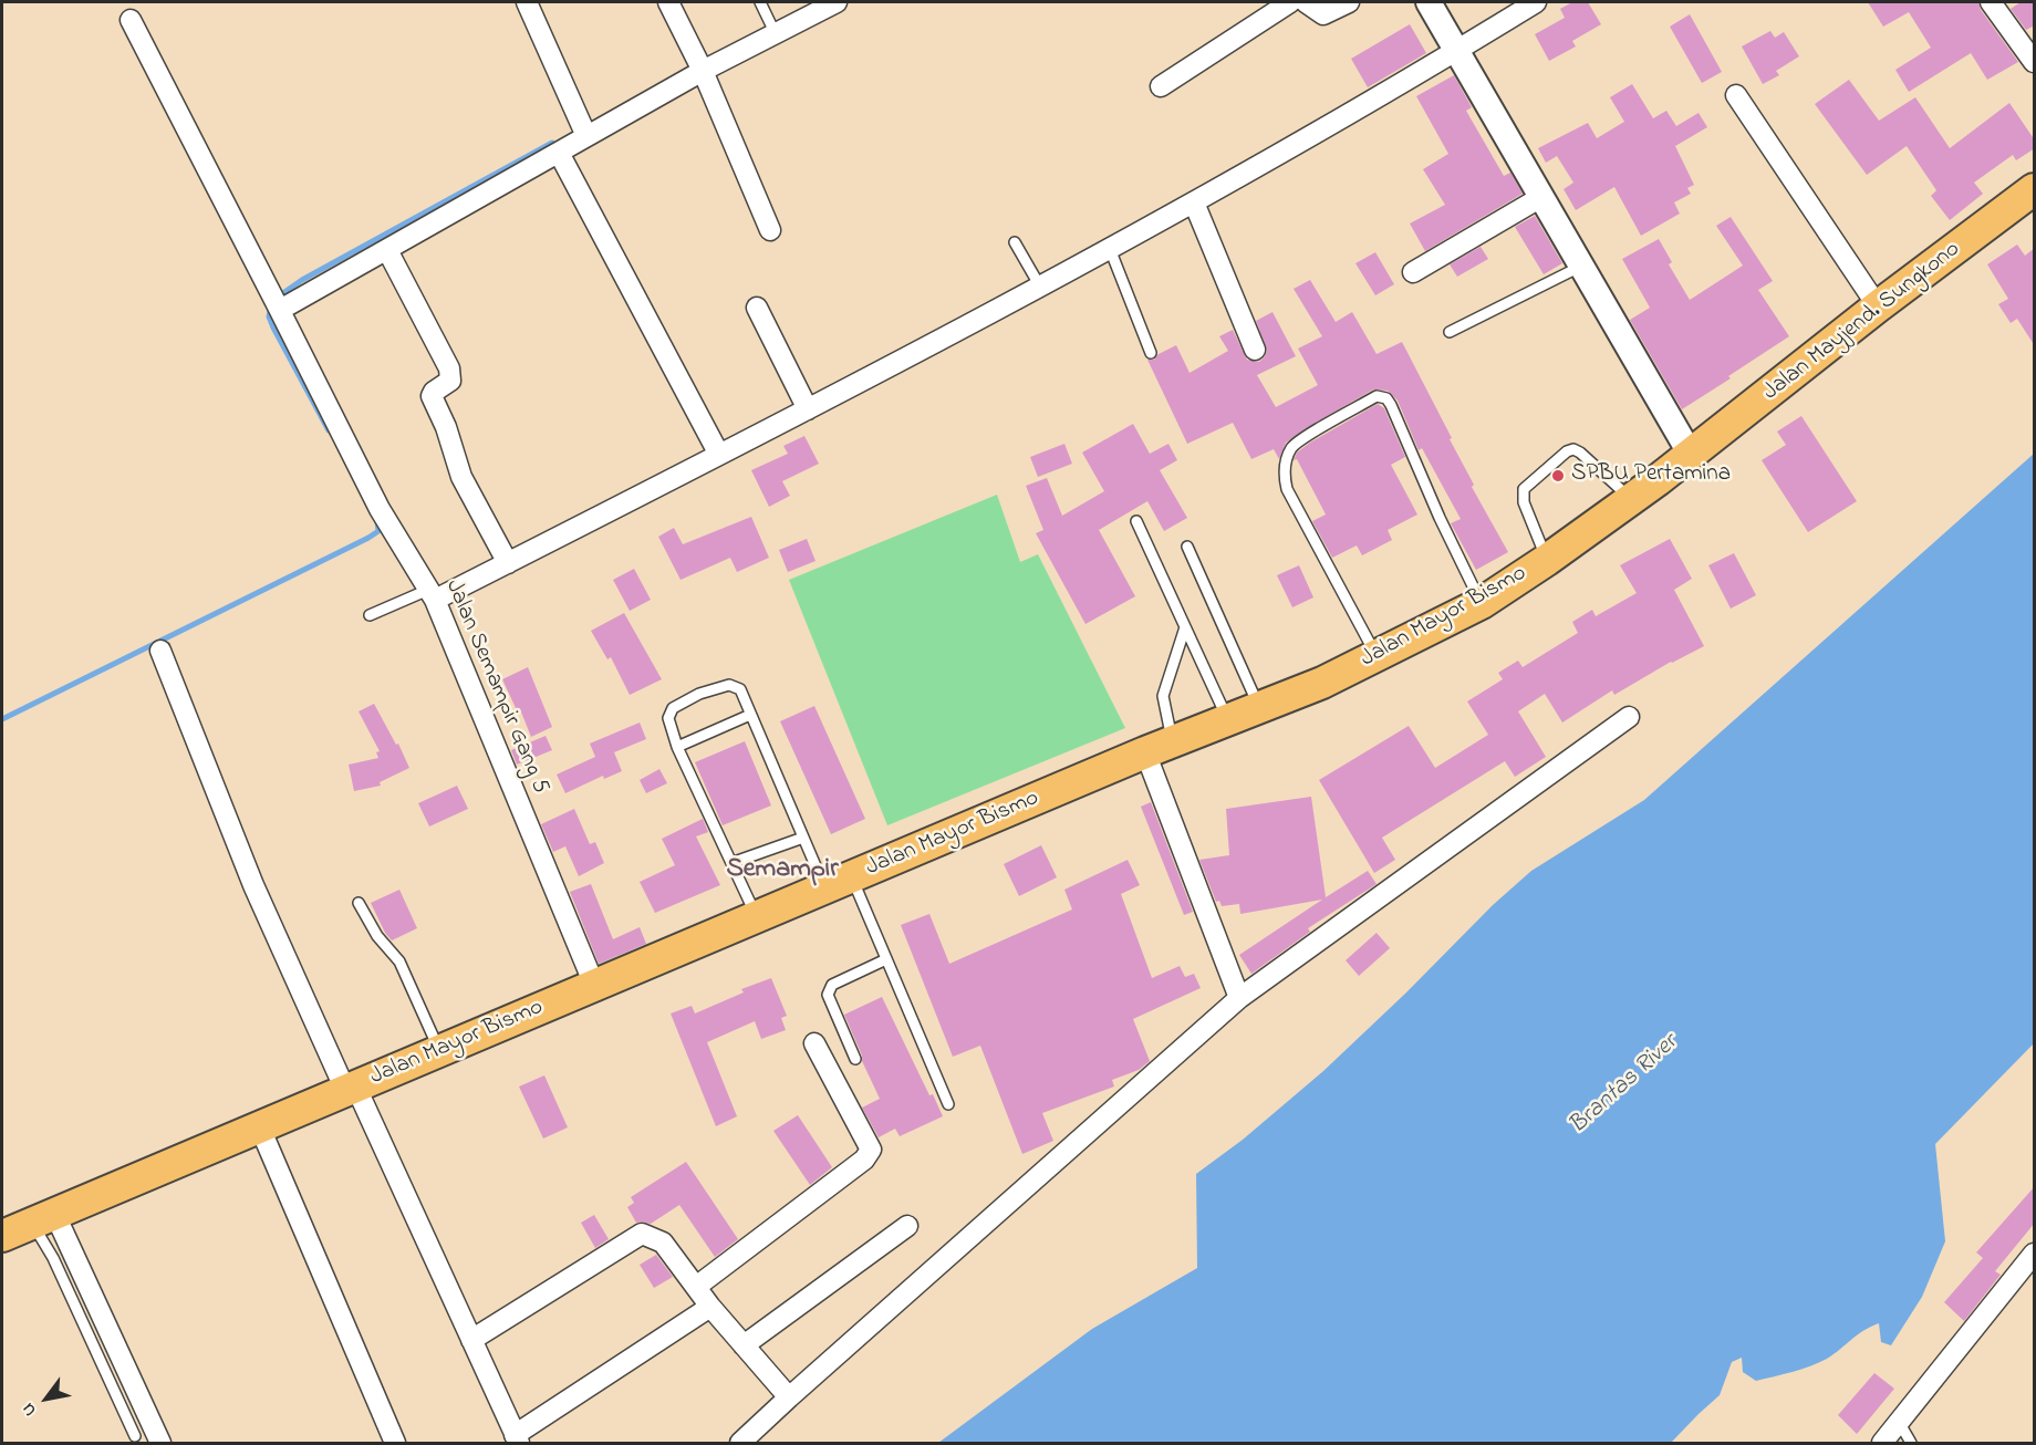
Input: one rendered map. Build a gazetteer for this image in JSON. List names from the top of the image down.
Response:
{
  "streets": {
    "main road": ["Jalan Mayjend. Sungkono", "Jalan Mayor Bismo"],
    "street": ["Jalan Semampir Gang 5"]
  },
  "crossings": [
    ["Jalan Mayjend. Sungkono", "Jalan Mayor Bismo"],
    ["Jalan Mayor Bismo", "Jalan Semampir Gang 5"]
  ],
  "districts": ["Semampir"],
  "water": ["Brantas River"],
  "places": ["SPBU Pertamina"],
  "north": "bottom left"
}
